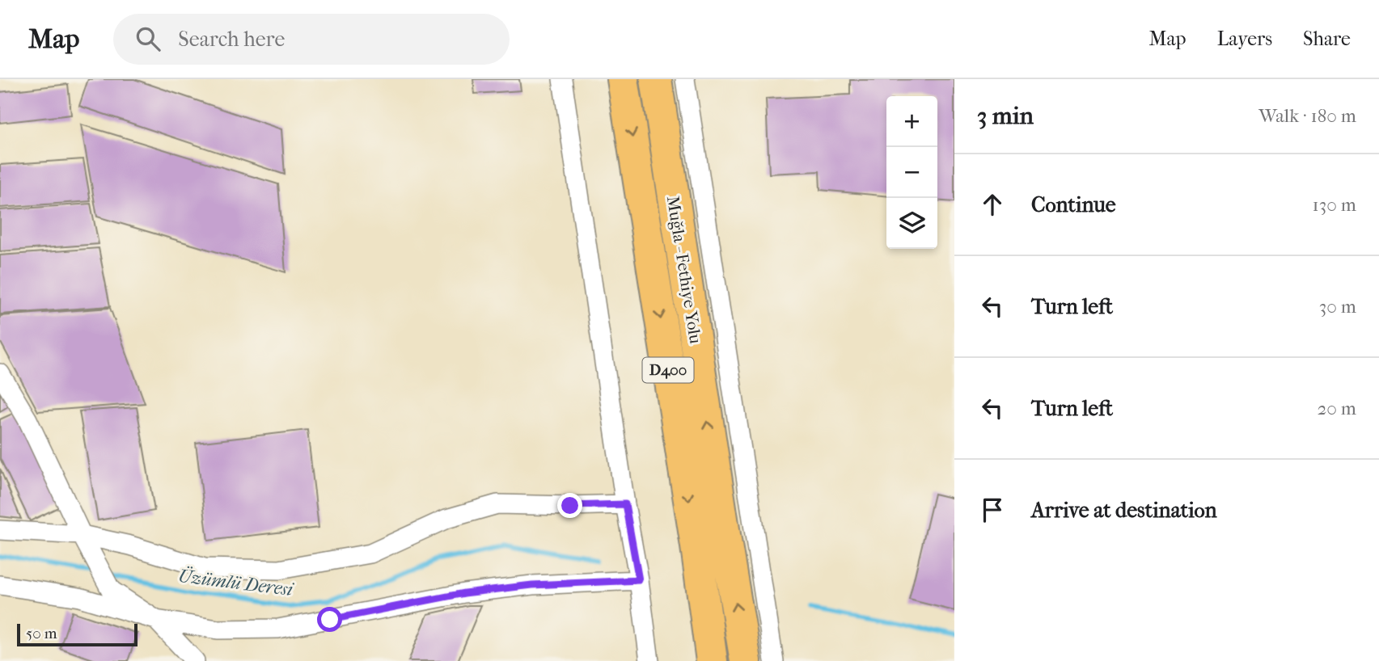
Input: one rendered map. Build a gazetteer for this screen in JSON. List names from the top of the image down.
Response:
{
  "streets": {
    "highway": ["Muğla - Fethiye Yolu", "D400"]
  },
  "water": ["Üzümlü Deresi"],
  "scale_bar": "50 m",
  "page": {
    "header": "Map",
    "search": "Search here",
    "nav": ["Map", "Layers", "Share"],
    "heading": ["3 min", "Walk · 180 m"],
    "map_buttons": ["+", "−"],
    "list": [
      ["Continue", "130 m"],
      ["Turn left", "30 m"],
      ["Turn left", "20 m"],
      "Arrive at destination"
    ],
    "scale": "50 m"
  }
}
